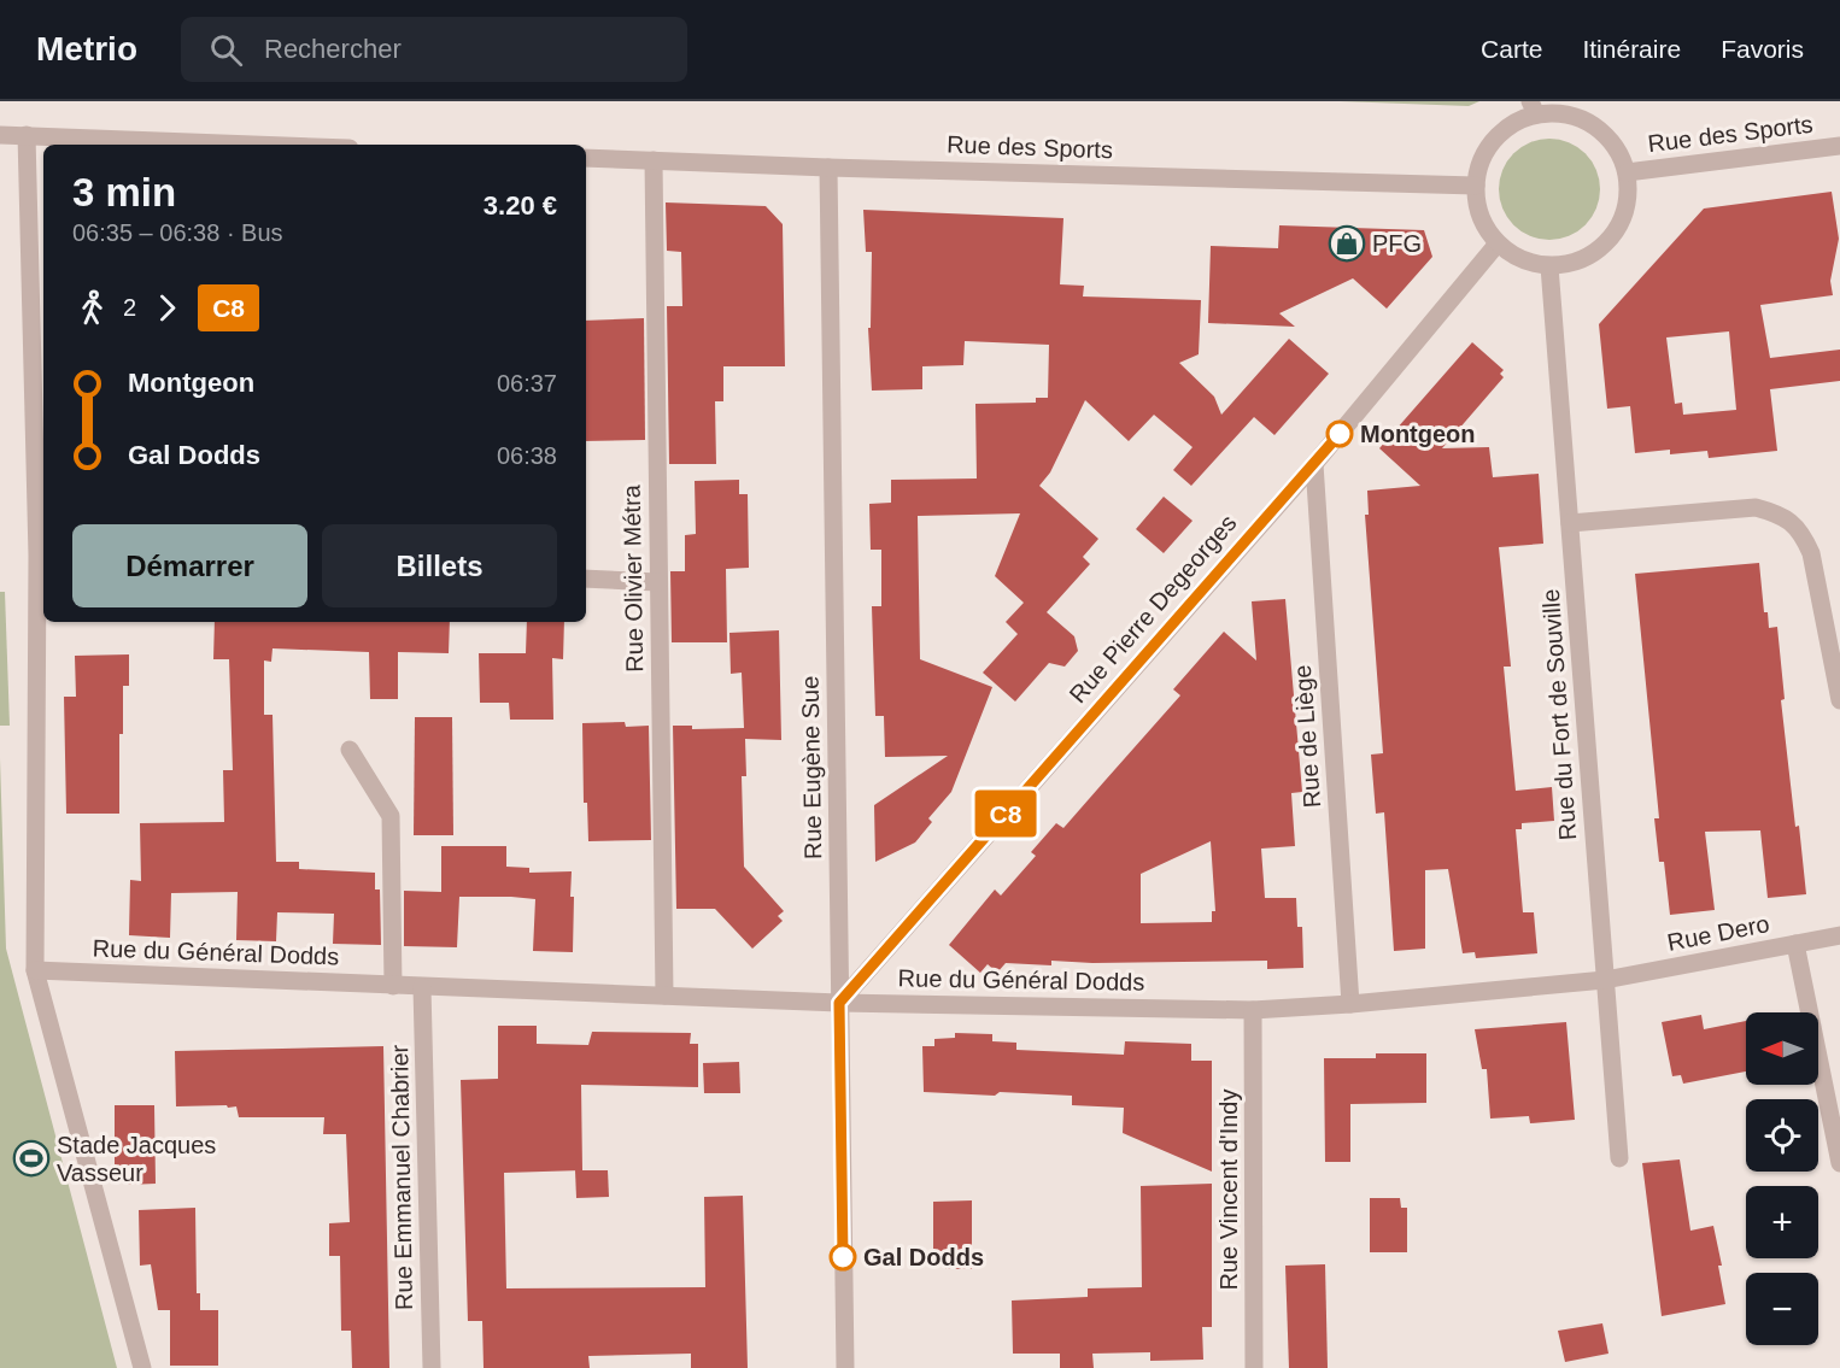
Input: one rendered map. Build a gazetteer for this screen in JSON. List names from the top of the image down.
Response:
{
  "streets": {
    "street": [
      "Rue des Sports",
      "Rue Olivier Métra",
      "Rue Pierre Degeorges",
      "Rue du Fort de Souville",
      "Rue de Liège",
      "Rue Eugène Sue",
      "Rue Dero",
      "Rue du Général Dodds",
      "Rue Emmanuel Chabrier",
      "Rue Vincent d'Indy"
    ]
  },
  "crossings": [
    ["Rue des Sports", "Rue Olivier Métra"],
    ["Rue des Sports", "Rue Pierre Degeorges"],
    ["Rue des Sports", "Rue du Fort de Souville"],
    ["Rue des Sports", "Rue Eugène Sue"],
    ["Rue Olivier Métra", "Rue du Général Dodds"],
    ["Rue Pierre Degeorges", "Rue du Fort de Souville"],
    ["Rue Pierre Degeorges", "Rue de Liège"],
    ["Rue Pierre Degeorges", "Rue Eugène Sue"],
    ["Rue Pierre Degeorges", "Rue du Général Dodds"],
    ["Rue du Fort de Souville", "Rue Dero"],
    ["Rue du Fort de Souville", "Rue du Général Dodds"],
    ["Rue de Liège", "Rue du Général Dodds"],
    ["Rue Eugène Sue", "Rue du Général Dodds"],
    ["Rue Dero", "Rue du Général Dodds"],
    ["Rue du Général Dodds", "Rue Emmanuel Chabrier"],
    ["Rue du Général Dodds", "Rue Vincent d'Indy"]
  ],
  "places": {
    "shop": ["PFG"],
    "other": ["Montgeon", "Gal Dodds"],
    "sports": ["Stade Jacques Vasseur"]
  },
  "lines": ["bus line C8"],
  "north": "left",
  "page": {
    "header": "Metrio",
    "search": "Rechercher",
    "nav": ["Carte", "Itinéraire", "Favoris"],
    "on_map": "C8",
    "heading": ["3 min", "06:35 – 06:38 · Bus", "3.20 €"],
    "legs": ["2", "C8"],
    "list": [
      {
        "name": "Montgeon",
        "value": "06:37"
      },
      {
        "name": "Gal Dodds",
        "value": "06:38"
      }
    ],
    "buttons": ["Démarrer", "Billets"],
    "map_buttons": ["+", "−"]
  }
}
